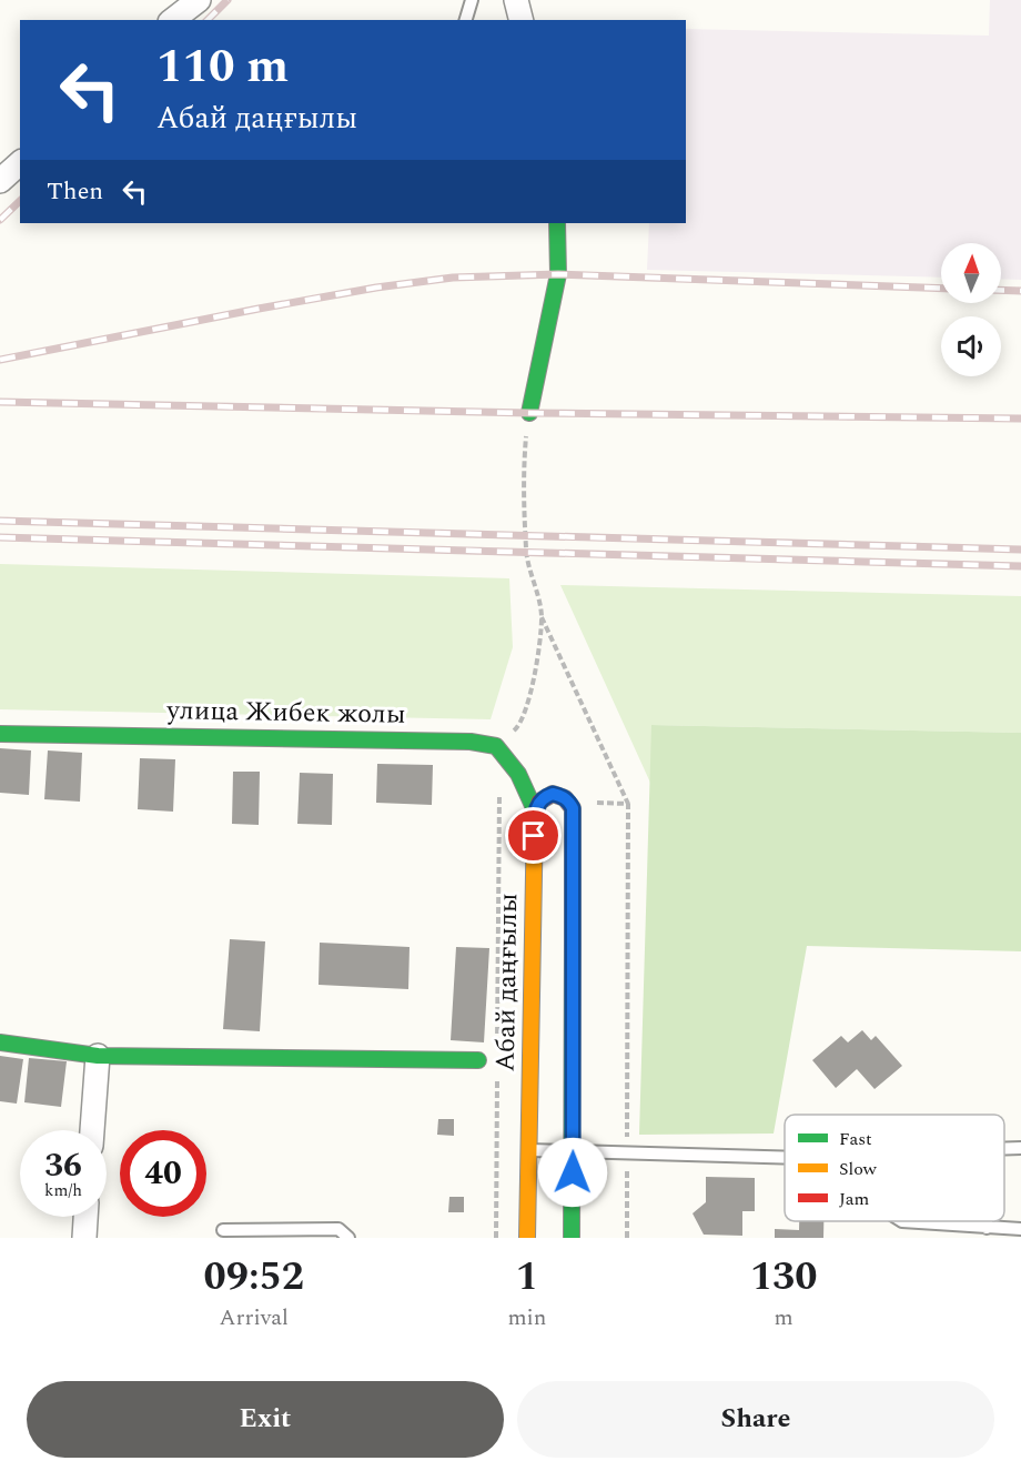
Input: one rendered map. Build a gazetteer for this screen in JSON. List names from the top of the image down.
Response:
{
  "streets": {
    "street": ["улица Жибек жолы", "Абай даңғылы"]
  },
  "legend": ["Fast", "Slow", "Jam"],
  "north": "top",
  "page": {
    "turn": ["110 m", "Абай даңғылы"],
    "then": "Then",
    "speed": "36 km/h",
    "limit": "40",
    "eta": [
      "09:52",
      "Arrival",
      "1",
      "min",
      "130",
      "m"
    ],
    "buttons": ["Exit", "Share"]
  }
}
